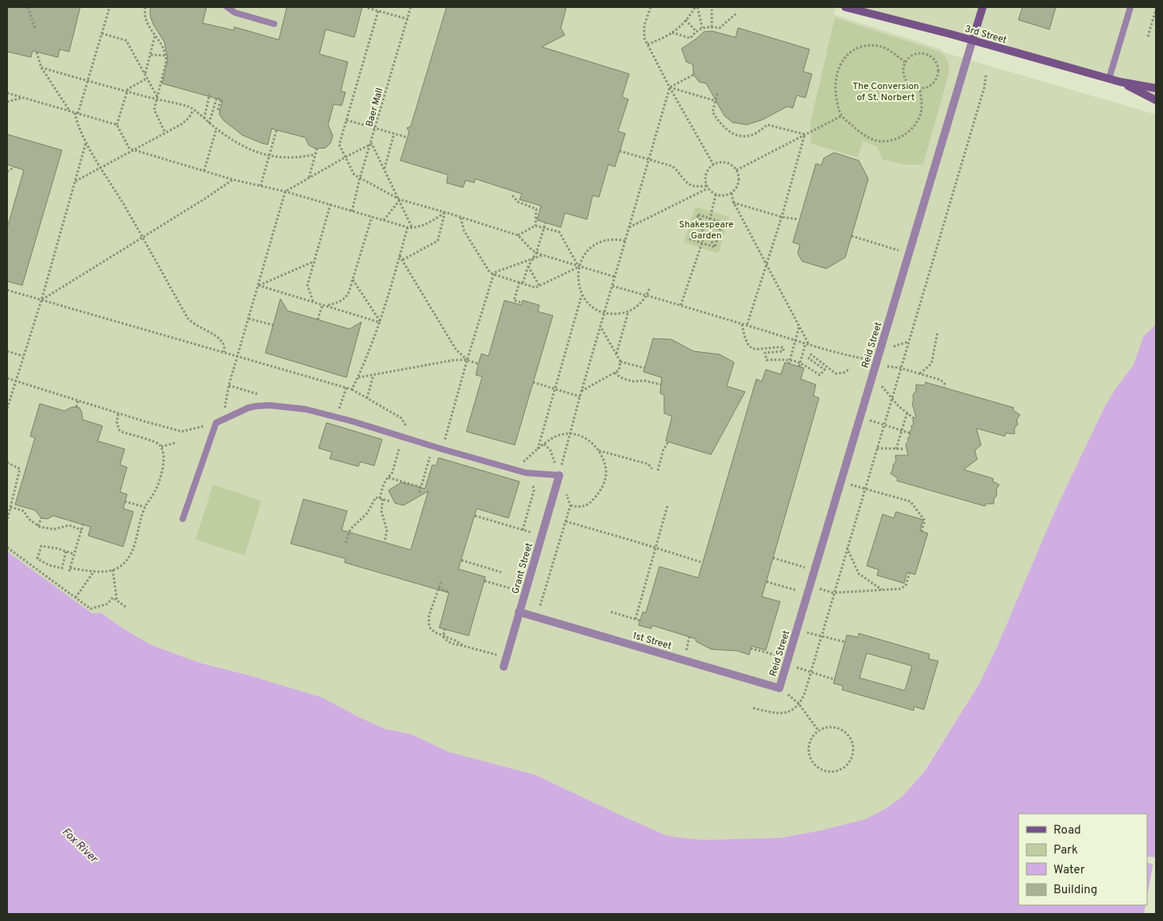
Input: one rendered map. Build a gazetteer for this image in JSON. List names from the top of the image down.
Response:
{
  "streets": {
    "main road": ["3rd Street", "Reid Street"],
    "street": ["Grant Street", "1st Street"],
    "path": ["Baer Mall"]
  },
  "crossings": [
    ["3rd Street", "Reid Street"],
    ["Reid Street", "1st Street"],
    ["Grant Street", "1st Street"]
  ],
  "water": ["Fox River"],
  "parks": ["The Conversion of St. Norbert", "Shakespeare Garden"],
  "legend": [
    "Road",
    "Park",
    "Water",
    "Building"
  ]
}
